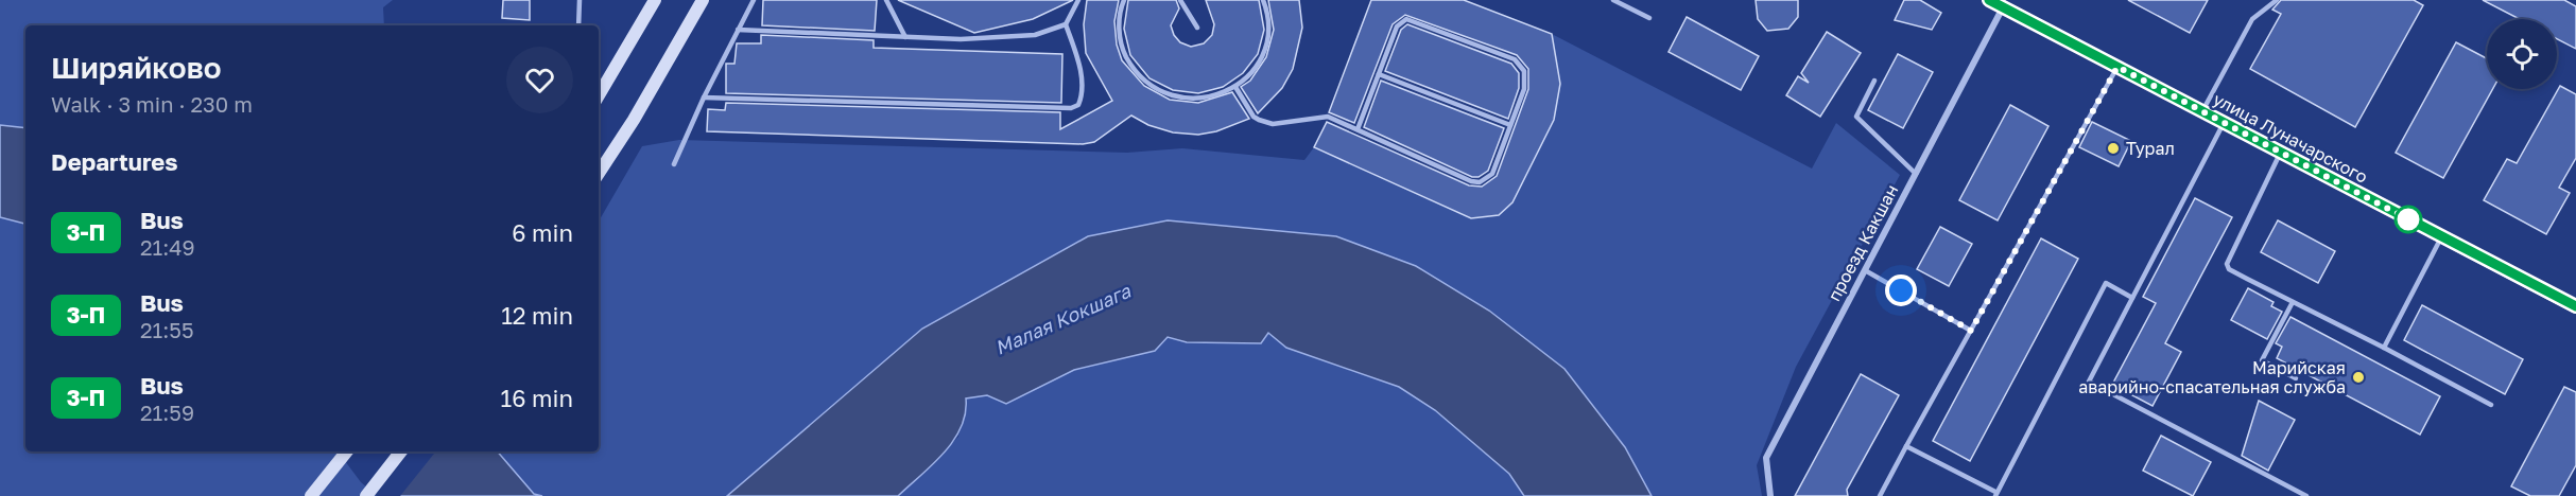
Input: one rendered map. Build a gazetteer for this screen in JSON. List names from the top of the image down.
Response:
{
  "streets": {
    "main road": ["улица Луначарского"],
    "street": ["проезд Какшан"]
  },
  "crossings": [
    ["улица Луначарского", "проезд Какшан"]
  ],
  "water": ["Малая Кокшага"],
  "places": ["Турал", "Марийская аварийно-спасательная служба"],
  "lines": ["bus line 3-П"],
  "page": {
    "heading": [
      ["Ширяйково", "Walk · 3 min · 230 m"],
      "Departures"
    ],
    "list": [
      {
        "mark": "3-П",
        "name": "Bus",
        "note": "21:49",
        "value": "6 min"
      },
      {
        "mark": "3-П",
        "name": "Bus",
        "note": "21:55",
        "value": "12 min"
      },
      {
        "mark": "3-П",
        "name": "Bus",
        "note": "21:59",
        "value": "16 min"
      }
    ]
  }
}
